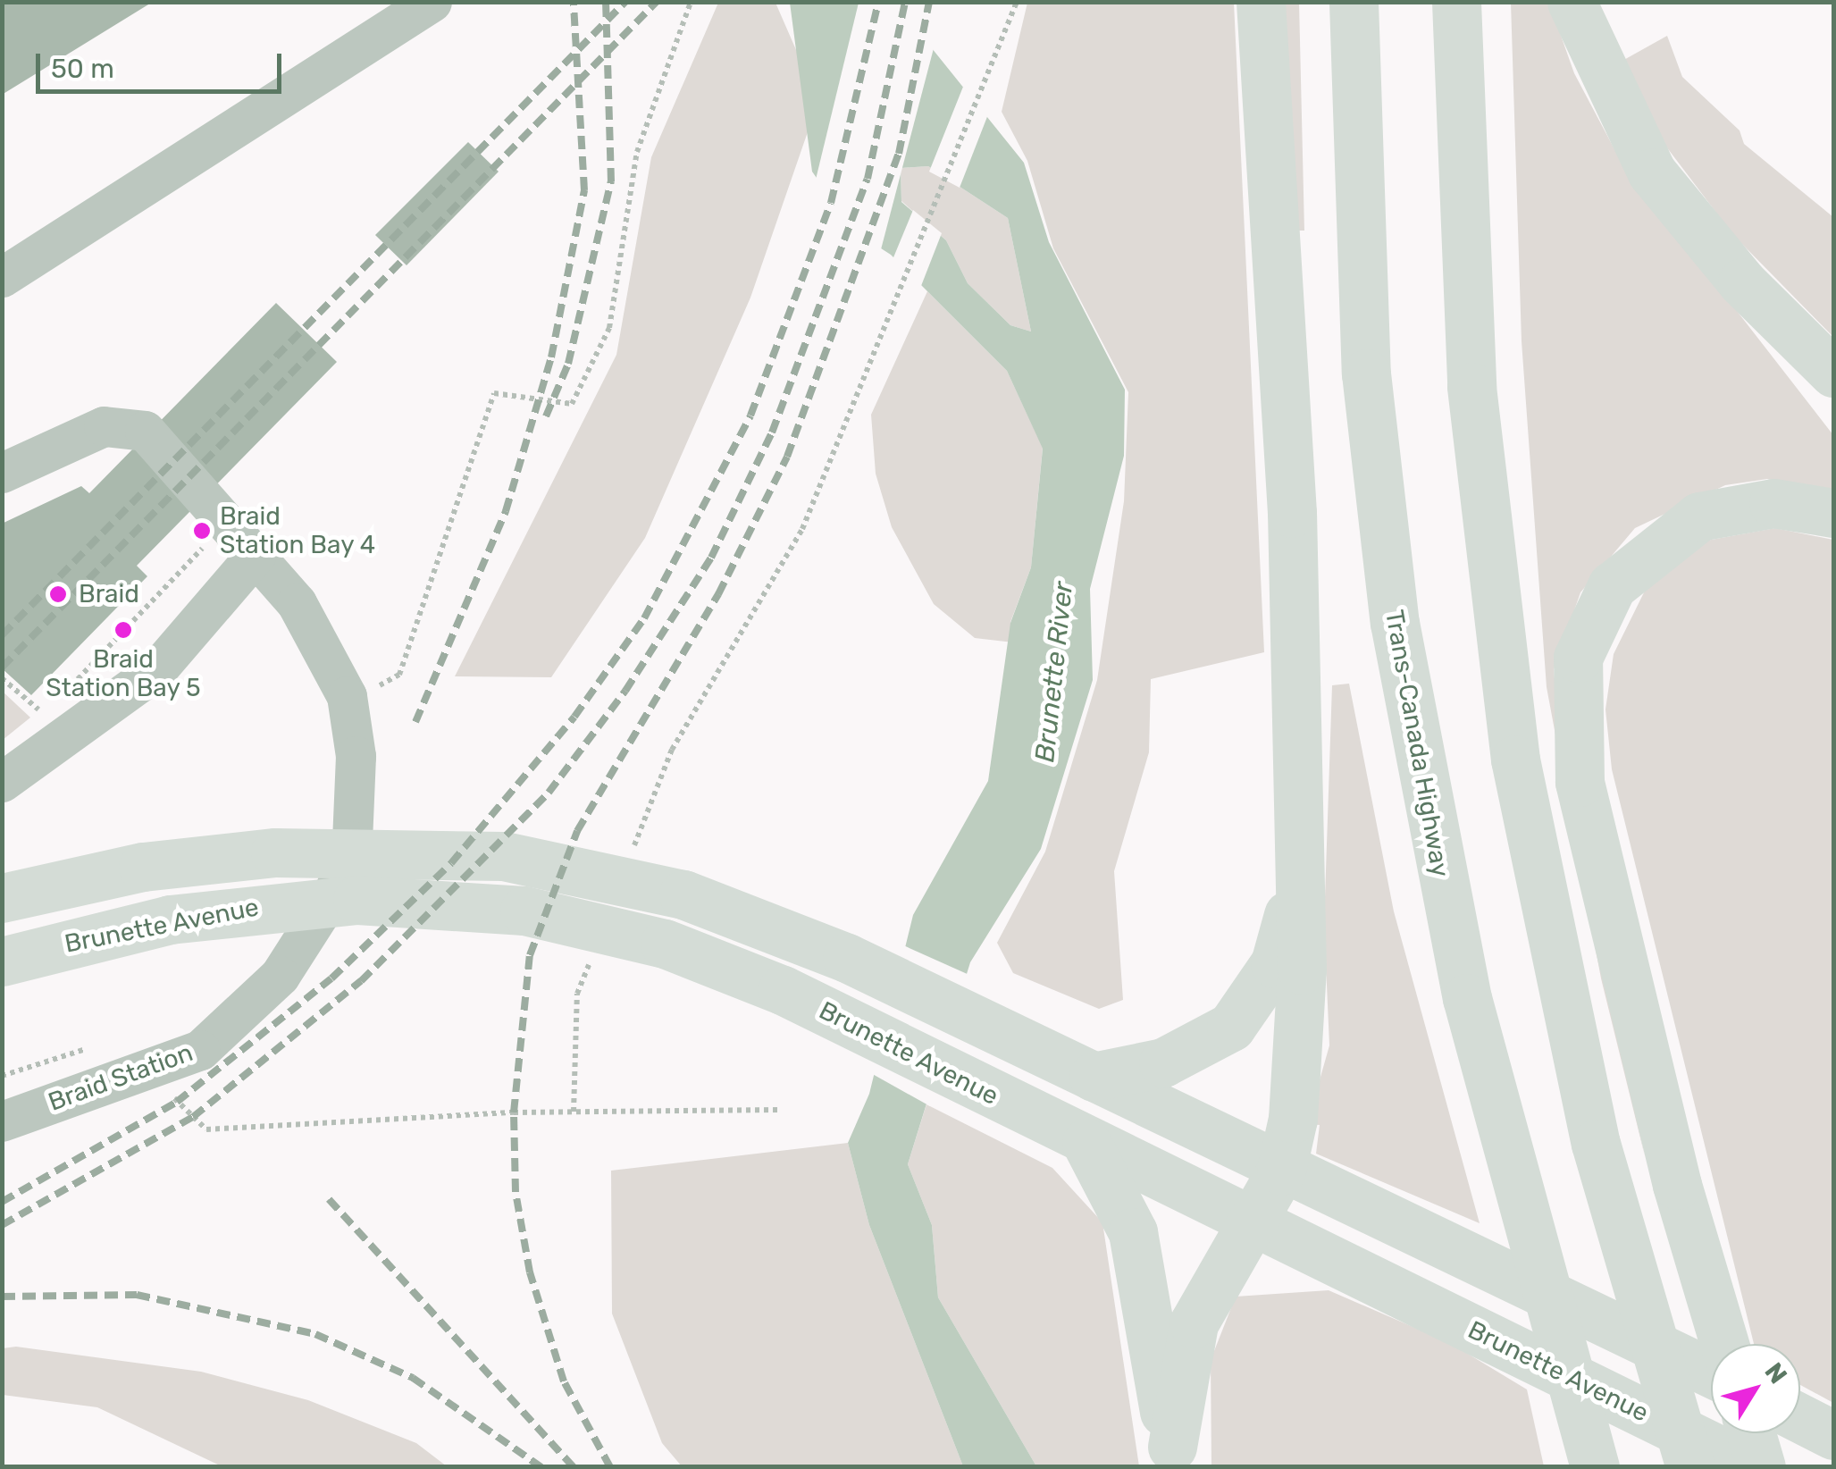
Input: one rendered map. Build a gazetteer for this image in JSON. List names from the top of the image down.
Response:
{
  "streets": {
    "main road": ["Trans-Canada Highway", "Brunette Avenue"],
    "lane": ["Braid Station"]
  },
  "water": ["Brunette River"],
  "places": ["Braid Station Bay 4", "Braid", "Braid Station Bay 5"],
  "scale_bar": "50 m",
  "north": "top right"
}
